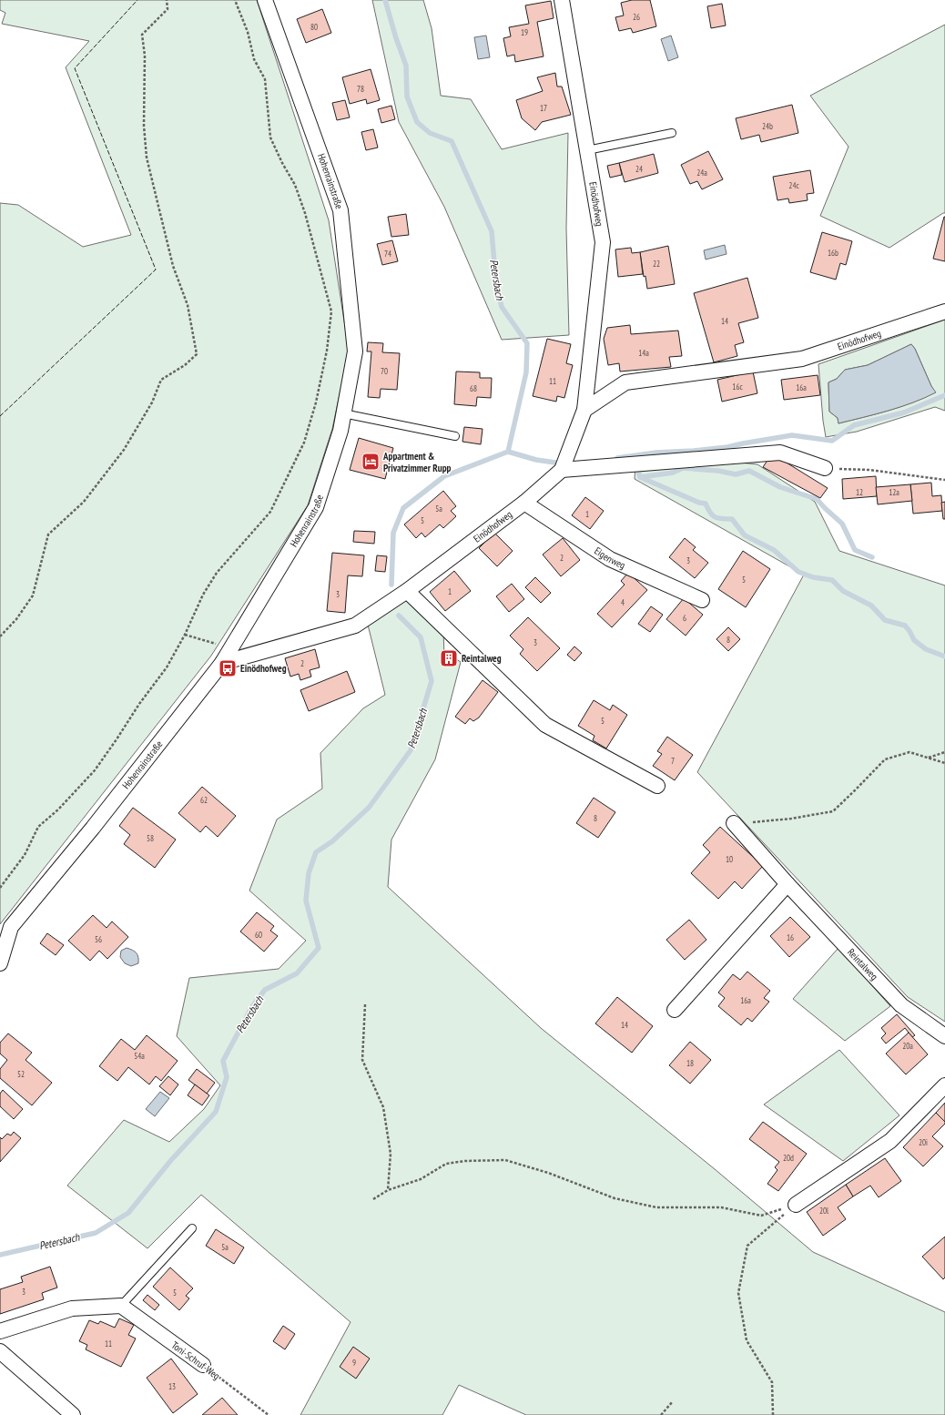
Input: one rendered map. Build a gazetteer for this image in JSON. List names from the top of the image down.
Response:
{
  "streets": {
    "street": [
      "Hohenrainstraße",
      "Einödhofweg",
      "Eigenweg",
      "Reintalweg",
      "Toni-Schruf-Weg"
    ]
  },
  "crossings": [
    ["Hohenrainstraße", "Einödhofweg"],
    ["Einödhofweg", "Eigenweg"]
  ],
  "water": ["Petersbach"],
  "places": {
    "hotel": ["Appartment & Privatzimmer Rupp"],
    "building": ["Reintalweg"],
    "bus stop": ["Einödhofweg"]
  },
  "house_numbers": [
    "26",
    "80",
    "19",
    "78",
    "17",
    "24b",
    "24",
    "24a",
    "24c",
    "16b",
    "74",
    "22",
    "14",
    "14a",
    "70",
    "11",
    "16c",
    "16a",
    "68",
    "12",
    "12a",
    "5a",
    "1",
    "5",
    "2",
    "3",
    "5",
    "1",
    "3",
    "4",
    "6",
    "8",
    "3",
    "2",
    "5",
    "7",
    "62",
    "8",
    "58",
    "10",
    "60",
    "16",
    "56",
    "16a",
    "14",
    "20a",
    "54a",
    "18",
    "52",
    "20i",
    "20d",
    "20l",
    "5a",
    "3",
    "5",
    "11",
    "9",
    "13"
  ]
}
